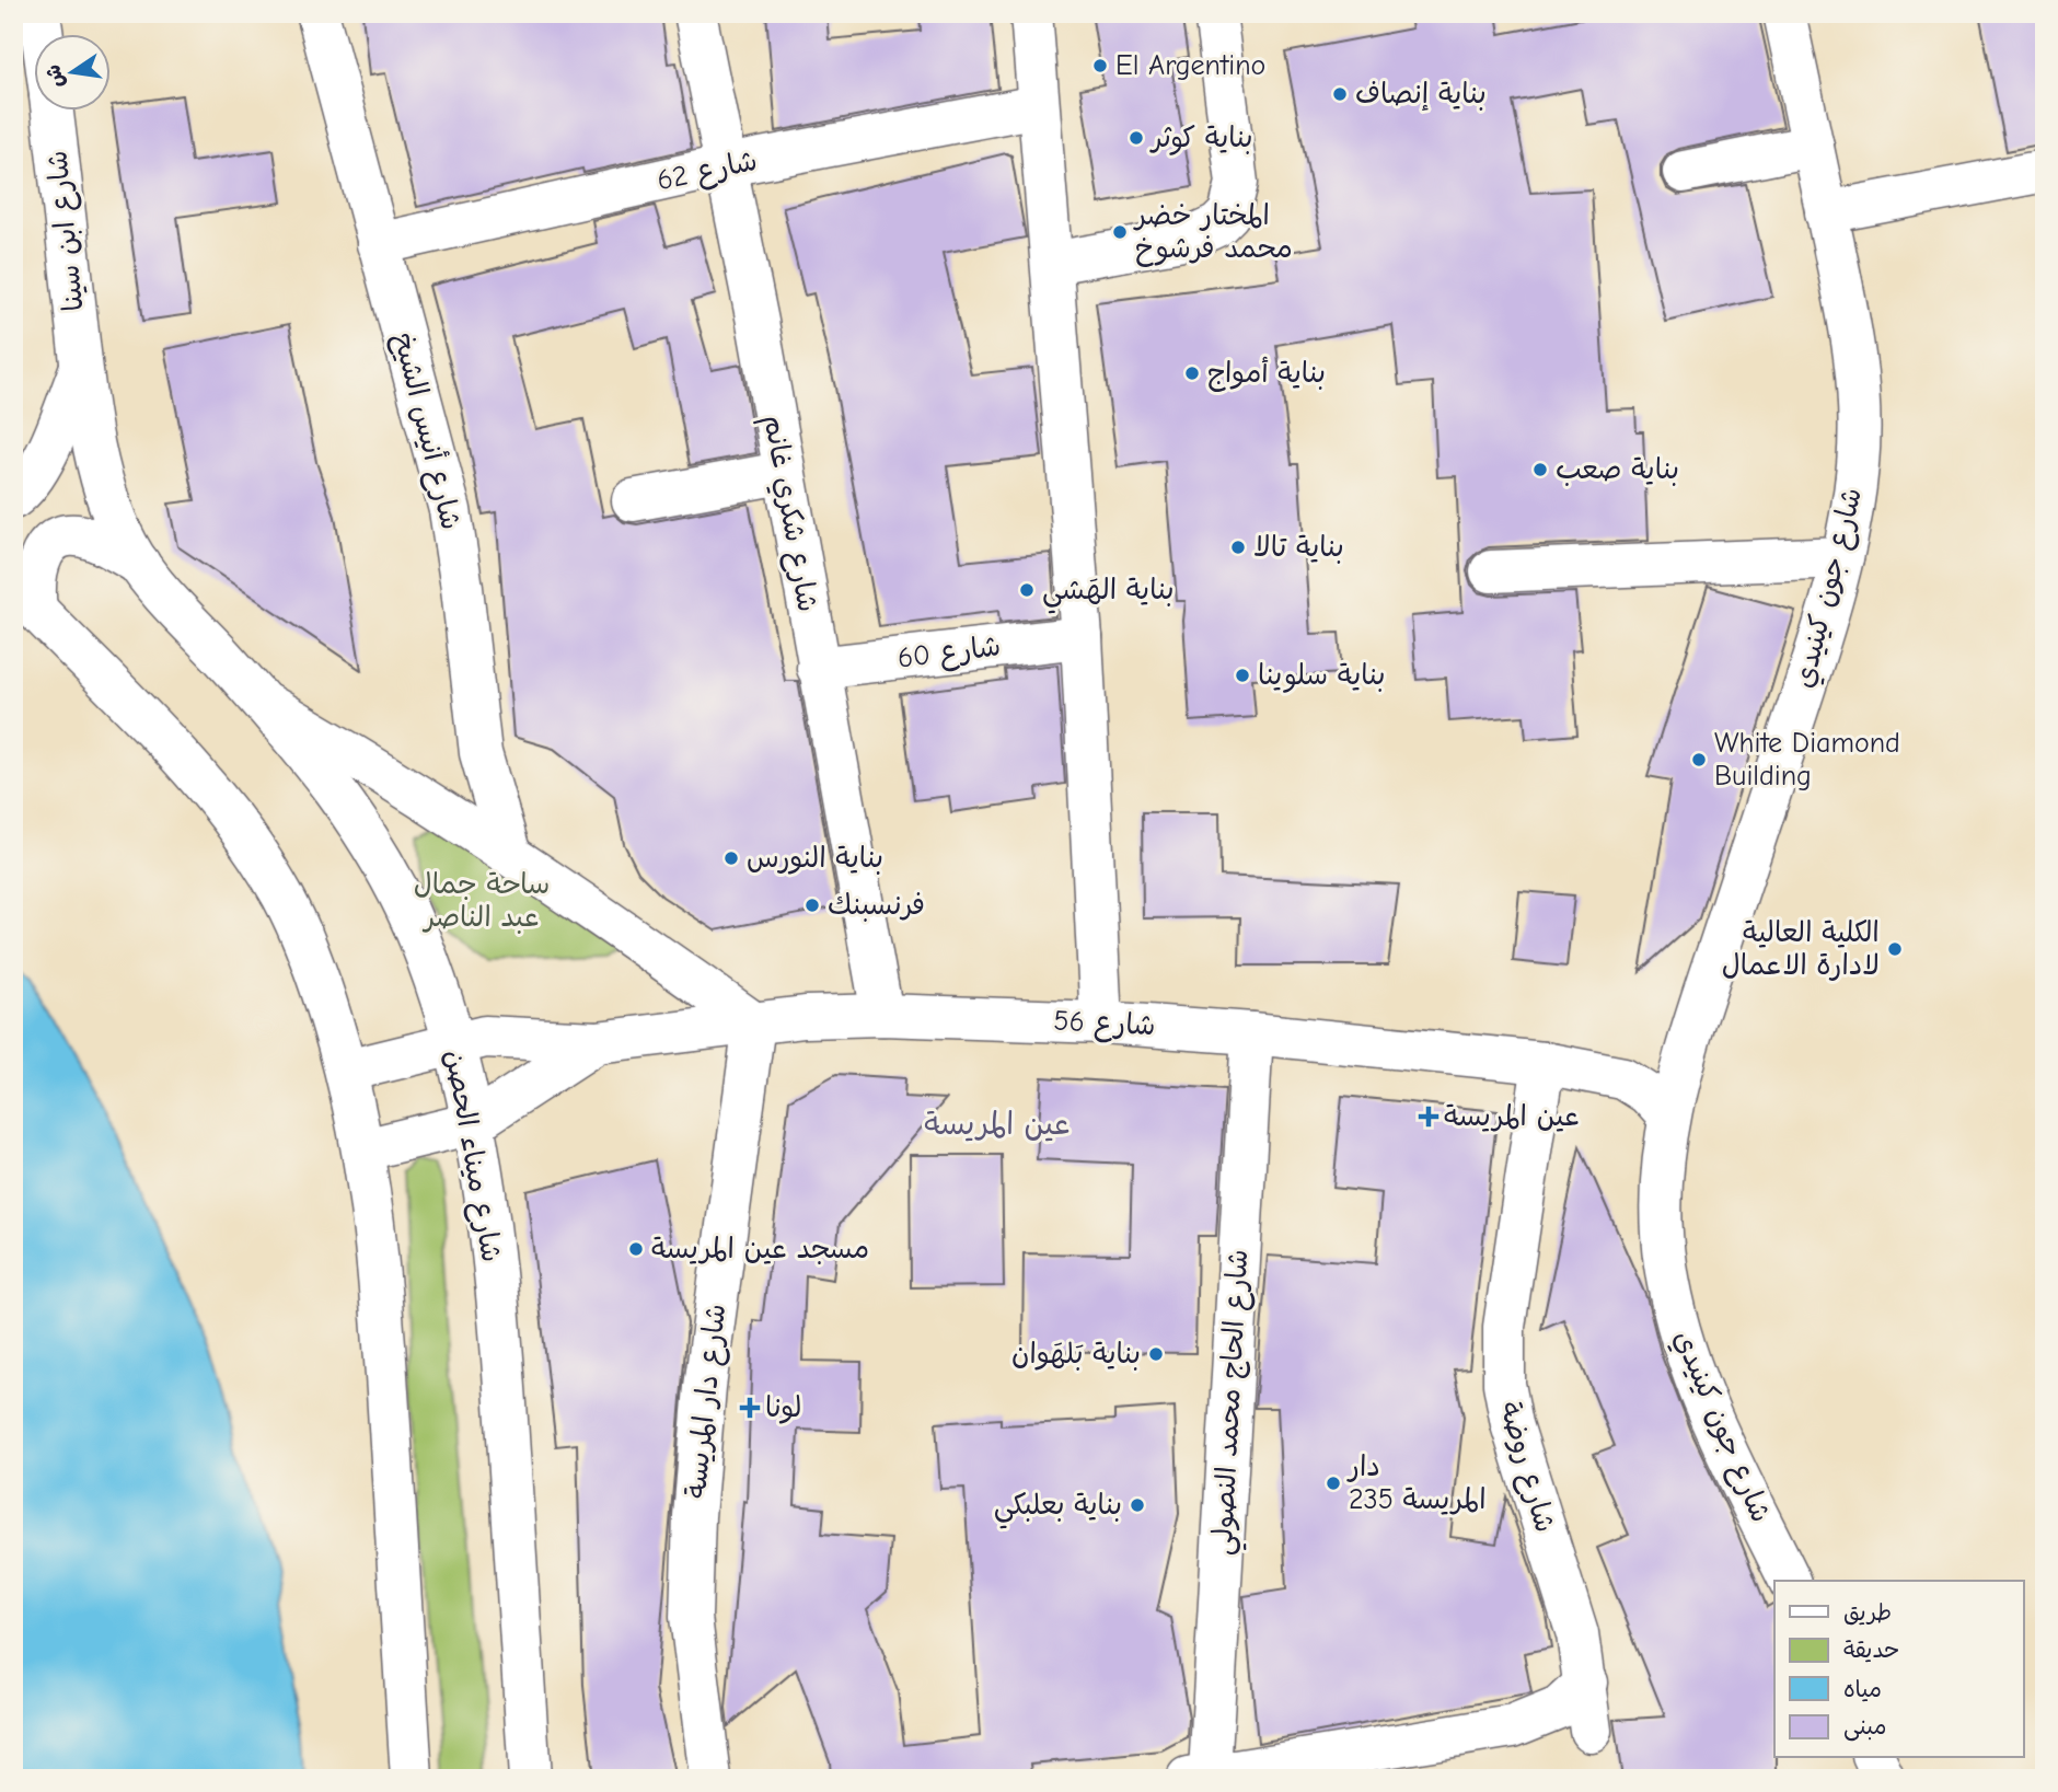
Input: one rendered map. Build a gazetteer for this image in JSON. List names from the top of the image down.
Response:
{
  "streets": {
    "main road": [
      "شارع 62",
      "شارع ابن سينا",
      "شارع أنيس الشيخ",
      "شارع شكري غانم",
      "شارع جون كينيدي",
      "شارع 60",
      "شارع 56",
      "شارع ميناء الحصن",
      "شارع دار المريسة",
      "شارع الحاج محمد النصولي",
      "شارع روضة"
    ]
  },
  "crossings": [
    ["شارع 62", "شارع أنيس الشيخ"],
    ["شارع 62", "شارع شكري غانم"],
    ["شارع ابن سينا", "شارع ميناء الحصن"],
    ["شارع شكري غانم", "شارع 60"],
    ["شارع شكري غانم", "شارع 56"],
    ["شارع جون كينيدي", "شارع 56"],
    ["شارع 56", "شارع ميناء الحصن"],
    ["شارع 56", "شارع دار المريسة"],
    ["شارع 56", "شارع الحاج محمد النصولي"],
    ["شارع 56", "شارع روضة"]
  ],
  "districts": ["عين المريسة"],
  "parks": ["ساحة جمال عبد الناصر"],
  "places": {
    "other": [
      "El Argentino",
      "بناية إنصاف",
      "بناية كوثر",
      "المختار خضر محمد فرشوخ",
      "بناية أمواج",
      "بناية صعب",
      "بناية تالا",
      "بناية الهَشي",
      "بناية سلوينا",
      "White Diamond Building",
      "بناية النورس",
      "فرنسبنك",
      "الكلية العالية لادارة الاعمال",
      "مسجد عين المريسة",
      "بناية بَلهَوان",
      "دار المريسة 235",
      "بناية بعلبكي"
    ],
    "health": ["عين المريسة", "لونا"]
  },
  "legend": [
    "طريق",
    "حديقة",
    "مياه",
    "مبنى"
  ],
  "north": "left"
}
